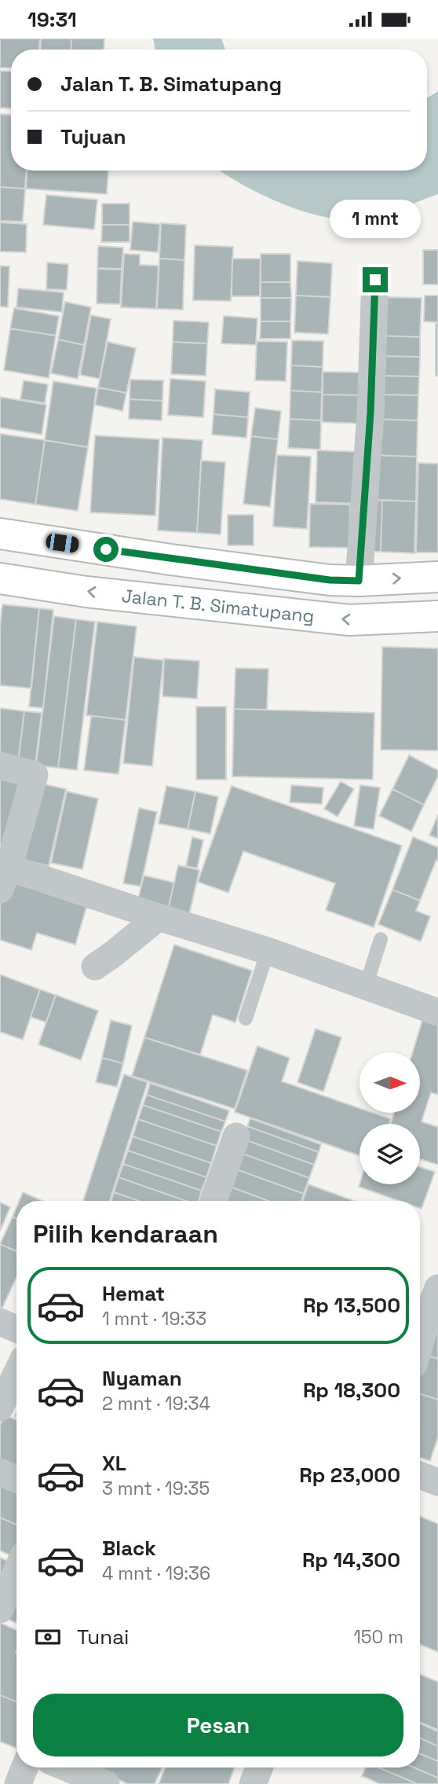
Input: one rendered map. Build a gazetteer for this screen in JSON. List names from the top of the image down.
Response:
{
  "streets": {
    "main road": ["Jalan T. B. Simatupang"]
  },
  "north": "right",
  "page": {
    "status": "19:31",
    "banner": ["Jalan T. B. Simatupang", "Tujuan"],
    "bubble": "1 mnt",
    "heading": "Pilih kendaraan",
    "list": [
      {
        "name": "Hemat",
        "note": "1 mnt · 19:33",
        "value": "Rp 13,500"
      },
      {
        "name": "Nyaman",
        "note": "2 mnt · 19:34",
        "value": "Rp 18,300"
      },
      {
        "name": "XL",
        "note": "3 mnt · 19:35",
        "value": "Rp 23,000"
      },
      {
        "name": "Black",
        "note": "4 mnt · 19:36",
        "value": "Rp 14,300"
      }
    ],
    "pay": ["Tunai", "150 m"],
    "buttons": "Pesan"
  }
}
